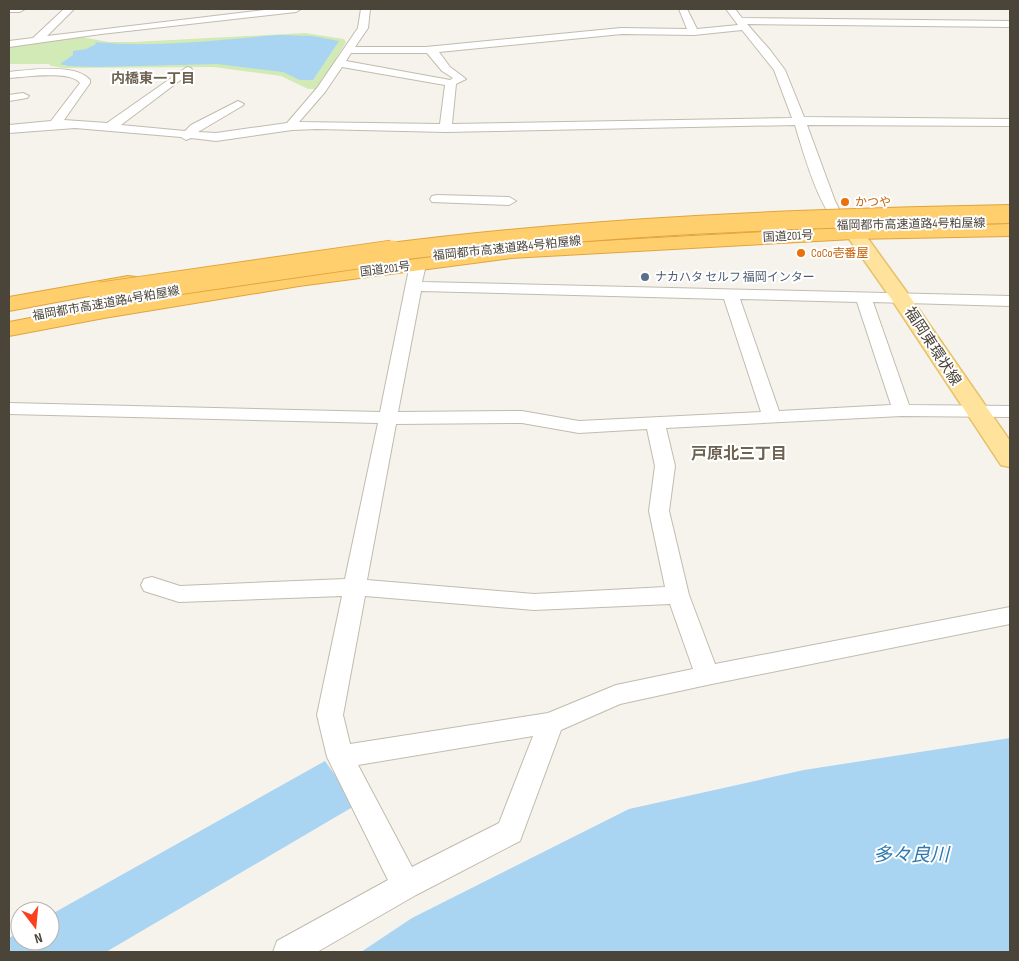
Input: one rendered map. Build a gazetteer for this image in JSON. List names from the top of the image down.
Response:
{
  "streets": {
    "highway": ["福岡都市高速道路4号粕屋線", "国道201号"],
    "main road": ["福岡東環状線"]
  },
  "crossings": [
    ["国道201号", "福岡東環状線"]
  ],
  "districts": ["内橋東一丁目", "戸原北三丁目"],
  "water": ["多々良川"],
  "places": ["かつや", "CoCo壱番屋", "ナカハタ セルフ 福岡インター"],
  "north": "bottom"
}
